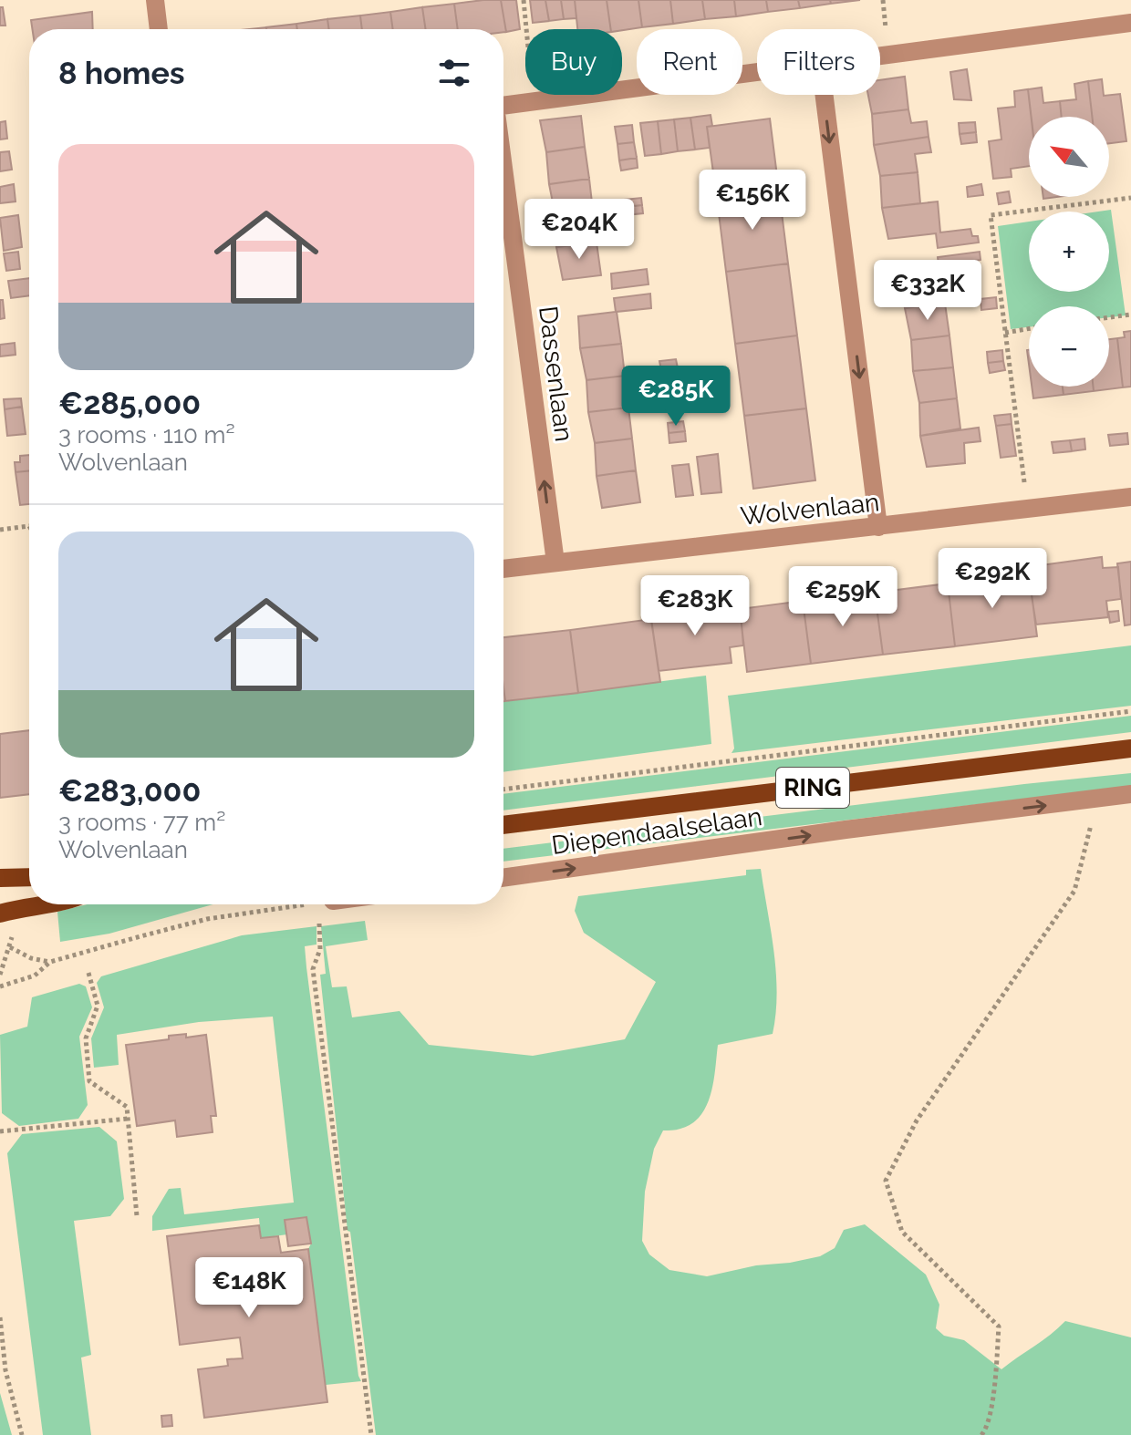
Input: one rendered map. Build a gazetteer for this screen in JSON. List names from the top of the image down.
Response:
{
  "streets": {
    "main road": ["RING", "Diependaalselaan"],
    "street": ["Dassenlaan", "Wolvenlaan"]
  },
  "crossings": [
    ["Dassenlaan", "Wolvenlaan"]
  ],
  "one_way": ["Dassenlaan"],
  "north": "top left",
  "page": {
    "chip": ["Buy", "Rent", "Filters"],
    "heading": "8 homes",
    "map_buttons": ["+", "−"],
    "list": [
      {
        "name": "€285,000",
        "note": "3 rooms · 110 m² · Wolvenlaan"
      },
      {
        "name": "€283,000",
        "note": "3 rooms · 77 m² · Wolvenlaan"
      }
    ],
    "price": [
      "€156K",
      "€204K",
      "€332K",
      "€285K",
      "€292K",
      "€259K",
      "€283K",
      "€148K"
    ]
  }
}
